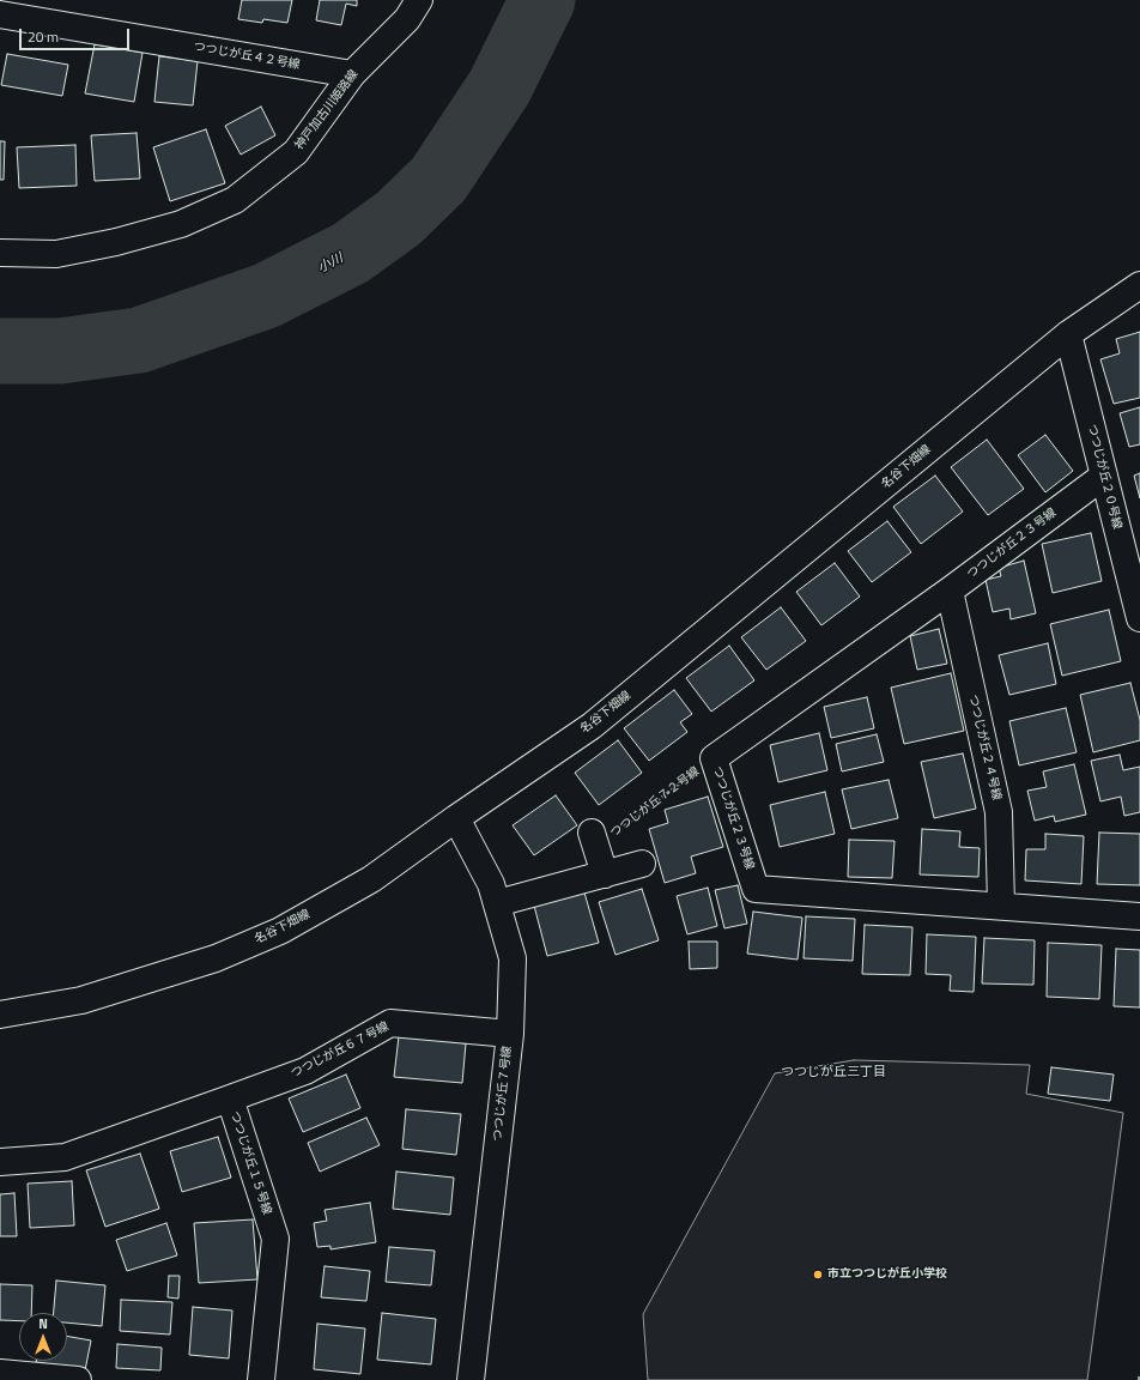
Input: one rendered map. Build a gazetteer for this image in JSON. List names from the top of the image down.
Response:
{
  "streets": {
    "street": [
      "つつじが丘４２号線",
      "神戸加古川姫路線",
      "名谷下畑線",
      "つつじが丘２０号線",
      "つつじが丘２３号線",
      "つつじが丘２４号線",
      "つつじが丘６７号線",
      "つつじが丘７号線",
      "つつじが丘１５号線"
    ],
    "path": ["つつじが丘７２号線"]
  },
  "crossings": [
    ["つつじが丘４２号線", "神戸加古川姫路線"],
    ["名谷下畑線", "つつじが丘２０号線"],
    ["名谷下畑線", "つつじが丘７号線"],
    ["つつじが丘２０号線", "つつじが丘２３号線"],
    ["つつじが丘２３号線", "つつじが丘２４号線"],
    ["つつじが丘２３号線", "つつじが丘７２号線"],
    ["つつじが丘６７号線", "つつじが丘７号線"],
    ["つつじが丘６７号線", "つつじが丘１５号線"]
  ],
  "districts": ["つつじが丘三丁目"],
  "water": ["小川"],
  "places": ["市立つつじが丘小学校"],
  "scale_bar": "20 m",
  "north": "top"
}
